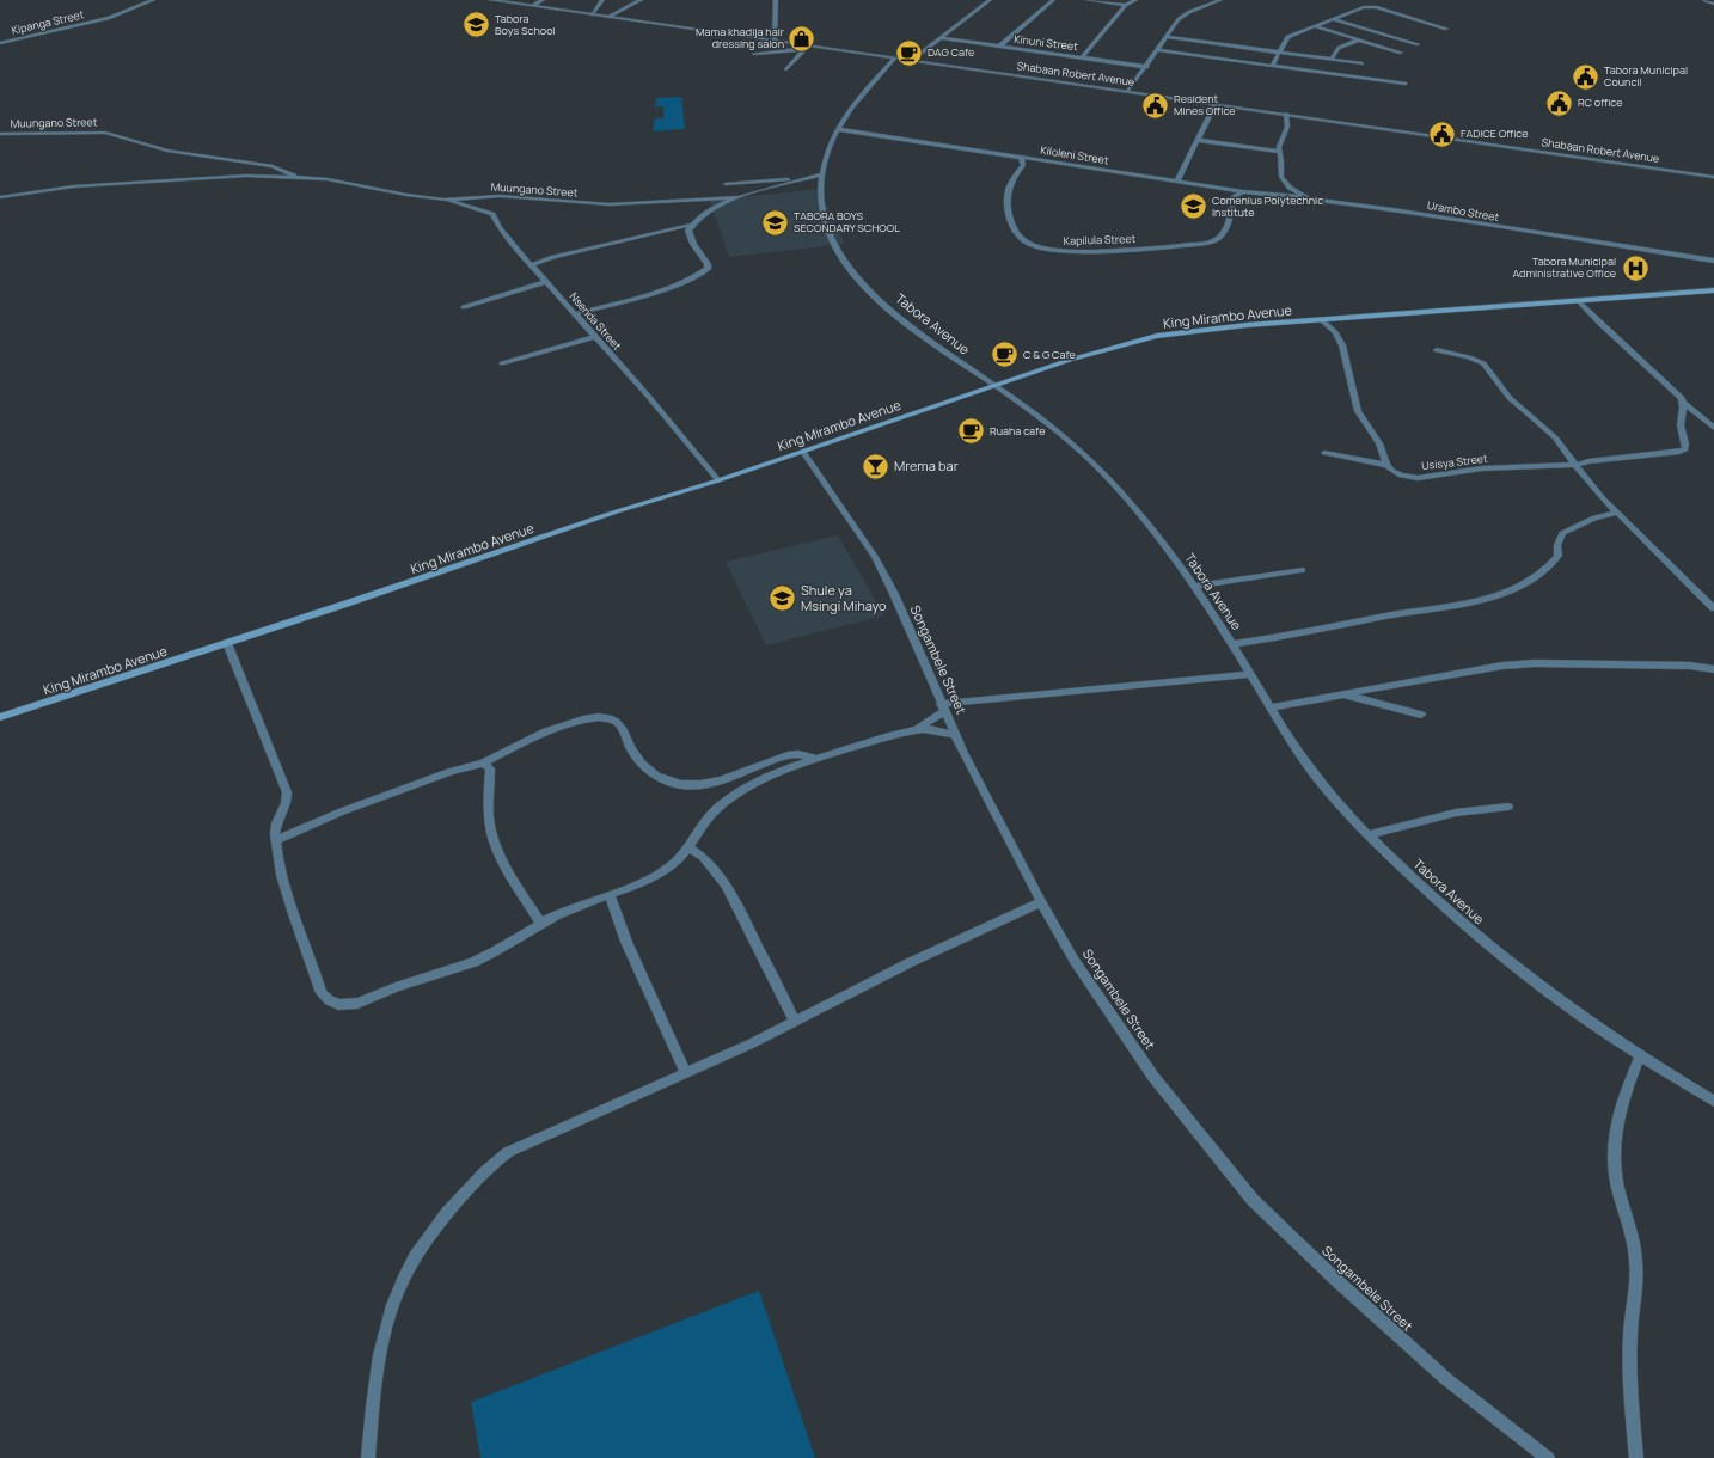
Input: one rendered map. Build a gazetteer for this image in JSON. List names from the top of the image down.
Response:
{
  "streets": {
    "main road": ["King Mirambo Avenue"],
    "street": [
      "Kipanga Street",
      "Kinuni Street",
      "Shabaan Robert Avenue",
      "Muungano Street",
      "Kiloleni Street",
      "Urambo Street",
      "Kapilula Street",
      "Nsenda Street",
      "Tabora Avenue",
      "Usisya Street",
      "Songambele Street"
    ]
  },
  "crossings": [
    ["Shabaan Robert Avenue", "Urambo Street"],
    ["Shabaan Robert Avenue", "Tabora Avenue"],
    ["Muungano Street", "Nsenda Street"],
    ["Muungano Street", "Tabora Avenue"],
    ["Kiloleni Street", "Urambo Street"],
    ["Kiloleni Street", "Tabora Avenue"],
    ["King Mirambo Avenue", "Nsenda Street"],
    ["King Mirambo Avenue", "Tabora Avenue"],
    ["King Mirambo Avenue", "Songambele Street"]
  ],
  "places": {
    "school or university": [
      "Tabora Boys School",
      "Comenius Polytechnic Institute",
      "TABORA BOYS SECONDARY SCHOOL",
      "Shule ya Msingi Mihayo"
    ],
    "shop": ["Mama khadija hair dressing salon"],
    "cafe": ["DAG Cafe", "C & G Cafe", "Ruaha cafe"],
    "public building": [
      "Tabora Municipal Council",
      "RC office",
      "Resident Mines Office",
      "FADICE Office"
    ],
    "hospital": ["Tabora Municipal Administrative Office"],
    "bar": ["Mrema bar"]
  }
}
